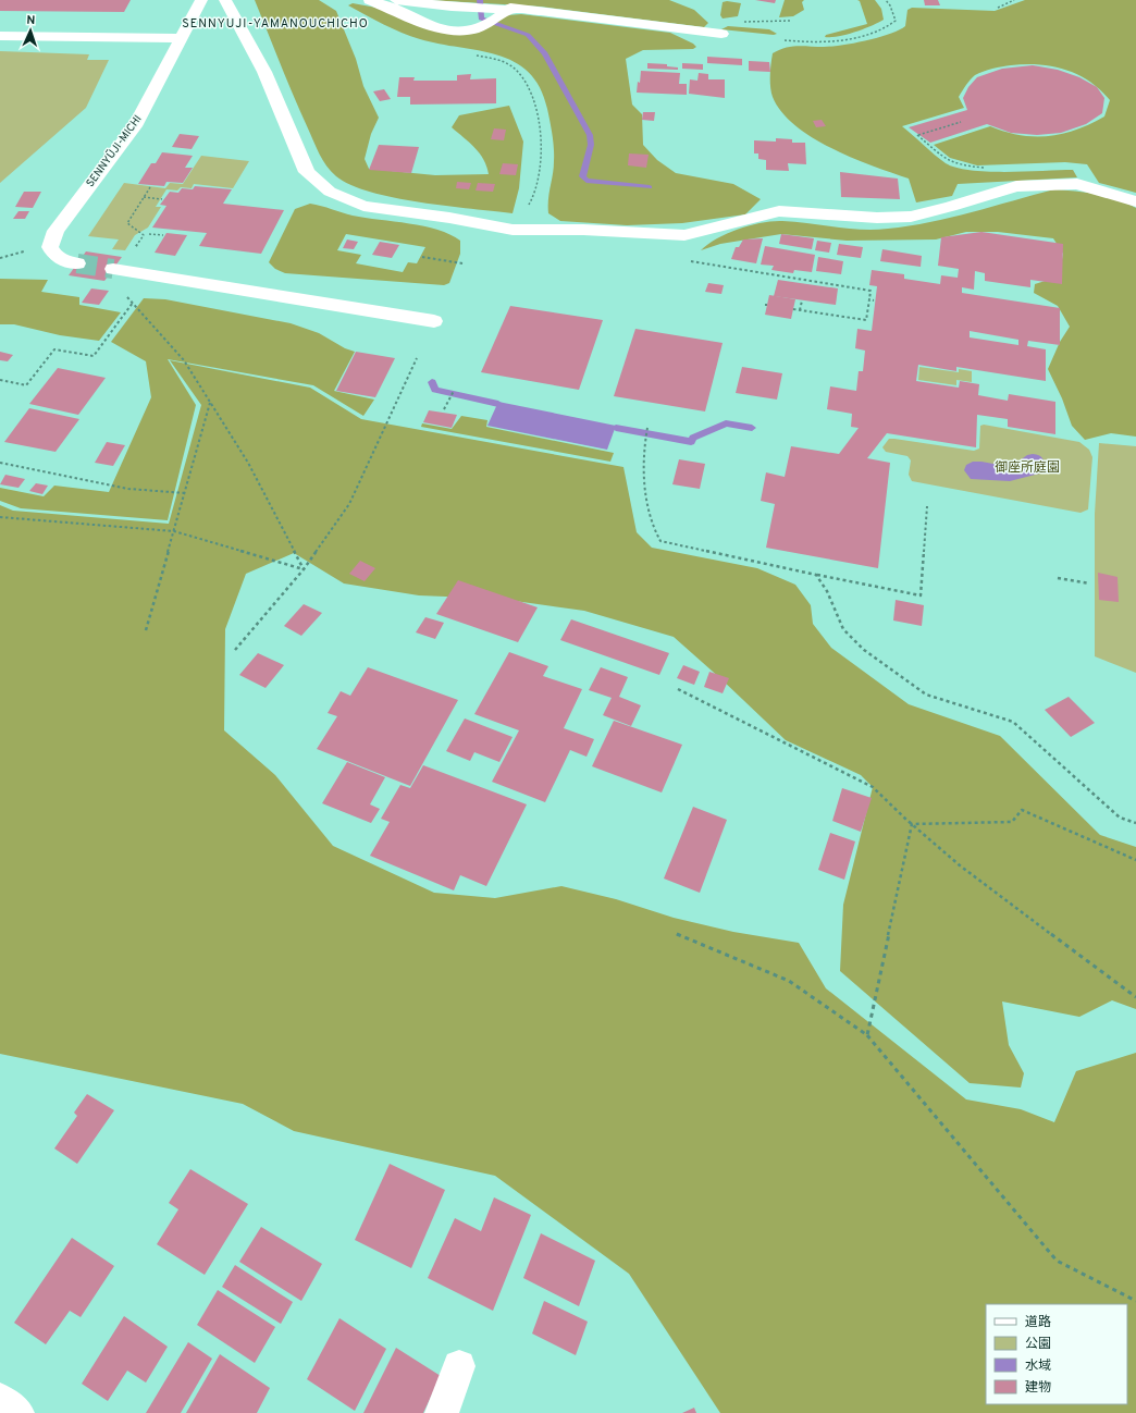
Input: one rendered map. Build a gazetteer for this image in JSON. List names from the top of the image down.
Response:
{
  "streets": {
    "street": ["SENNYŪJI-MICHI"]
  },
  "districts": ["SENNYUJI-YAMANOUCHICHO"],
  "parks": ["御座所庭園"],
  "legend": [
    "道路",
    "公園",
    "水域",
    "建物"
  ],
  "north": "top"
}
